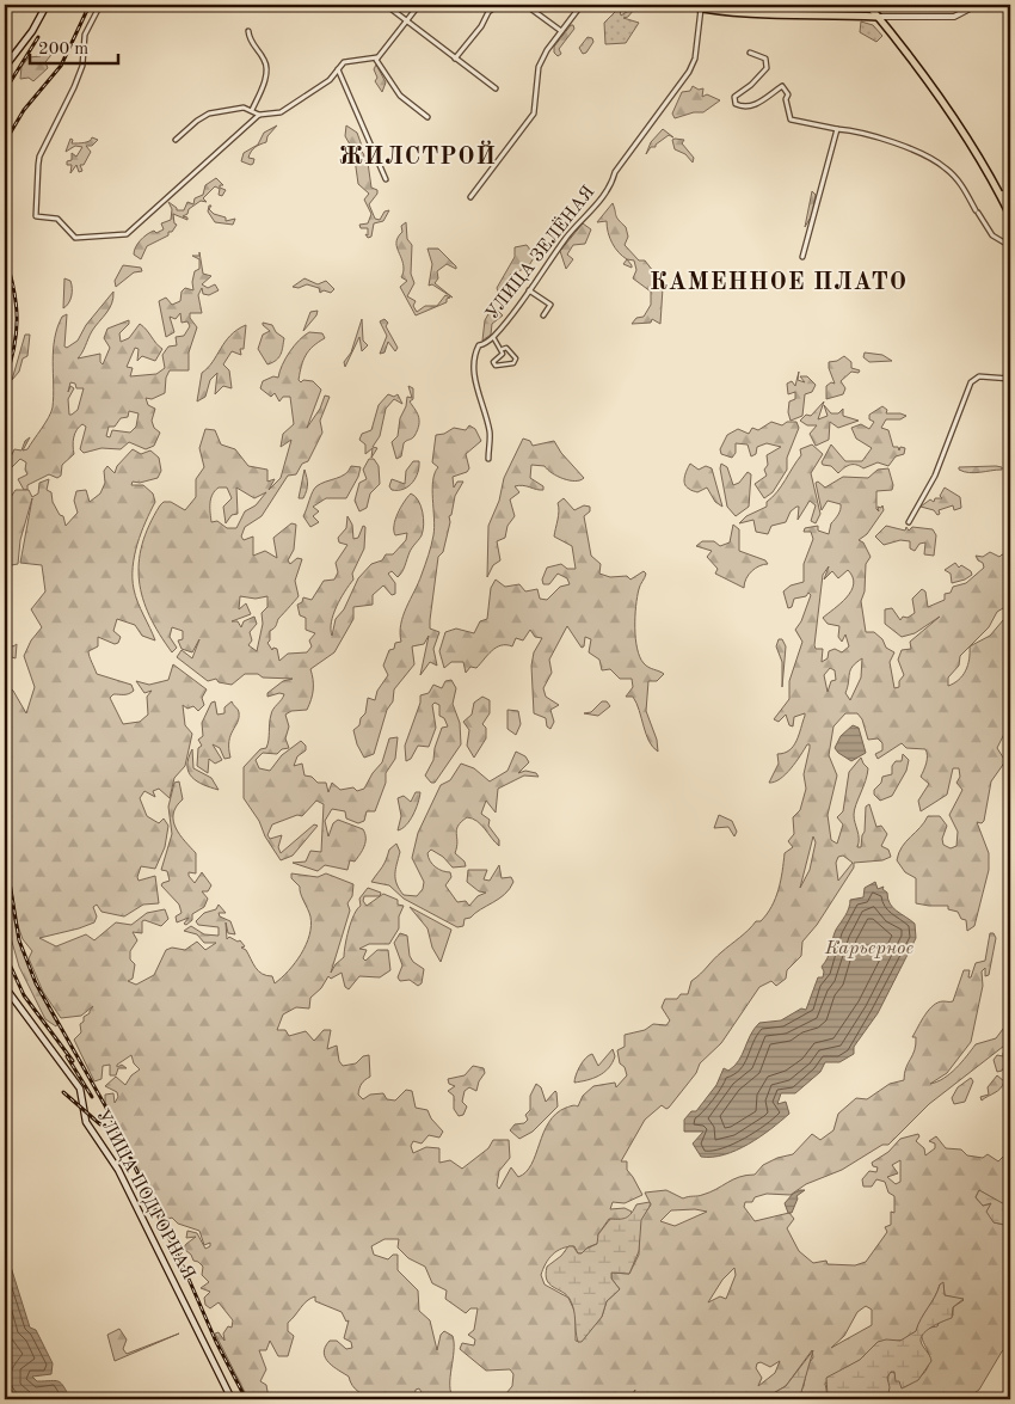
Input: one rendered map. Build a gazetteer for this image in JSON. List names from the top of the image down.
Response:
{
  "streets": {
    "main road": ["УЛИЦА ПОДГОРНАЯ"],
    "street": ["УЛИЦА ЗЕЛЁНАЯ"]
  },
  "districts": ["ЖИЛСТРОЙ", "КАМЕННОЕ ПЛАТО"],
  "water": ["Карьерное"],
  "scale_bar": "200 m"
}
